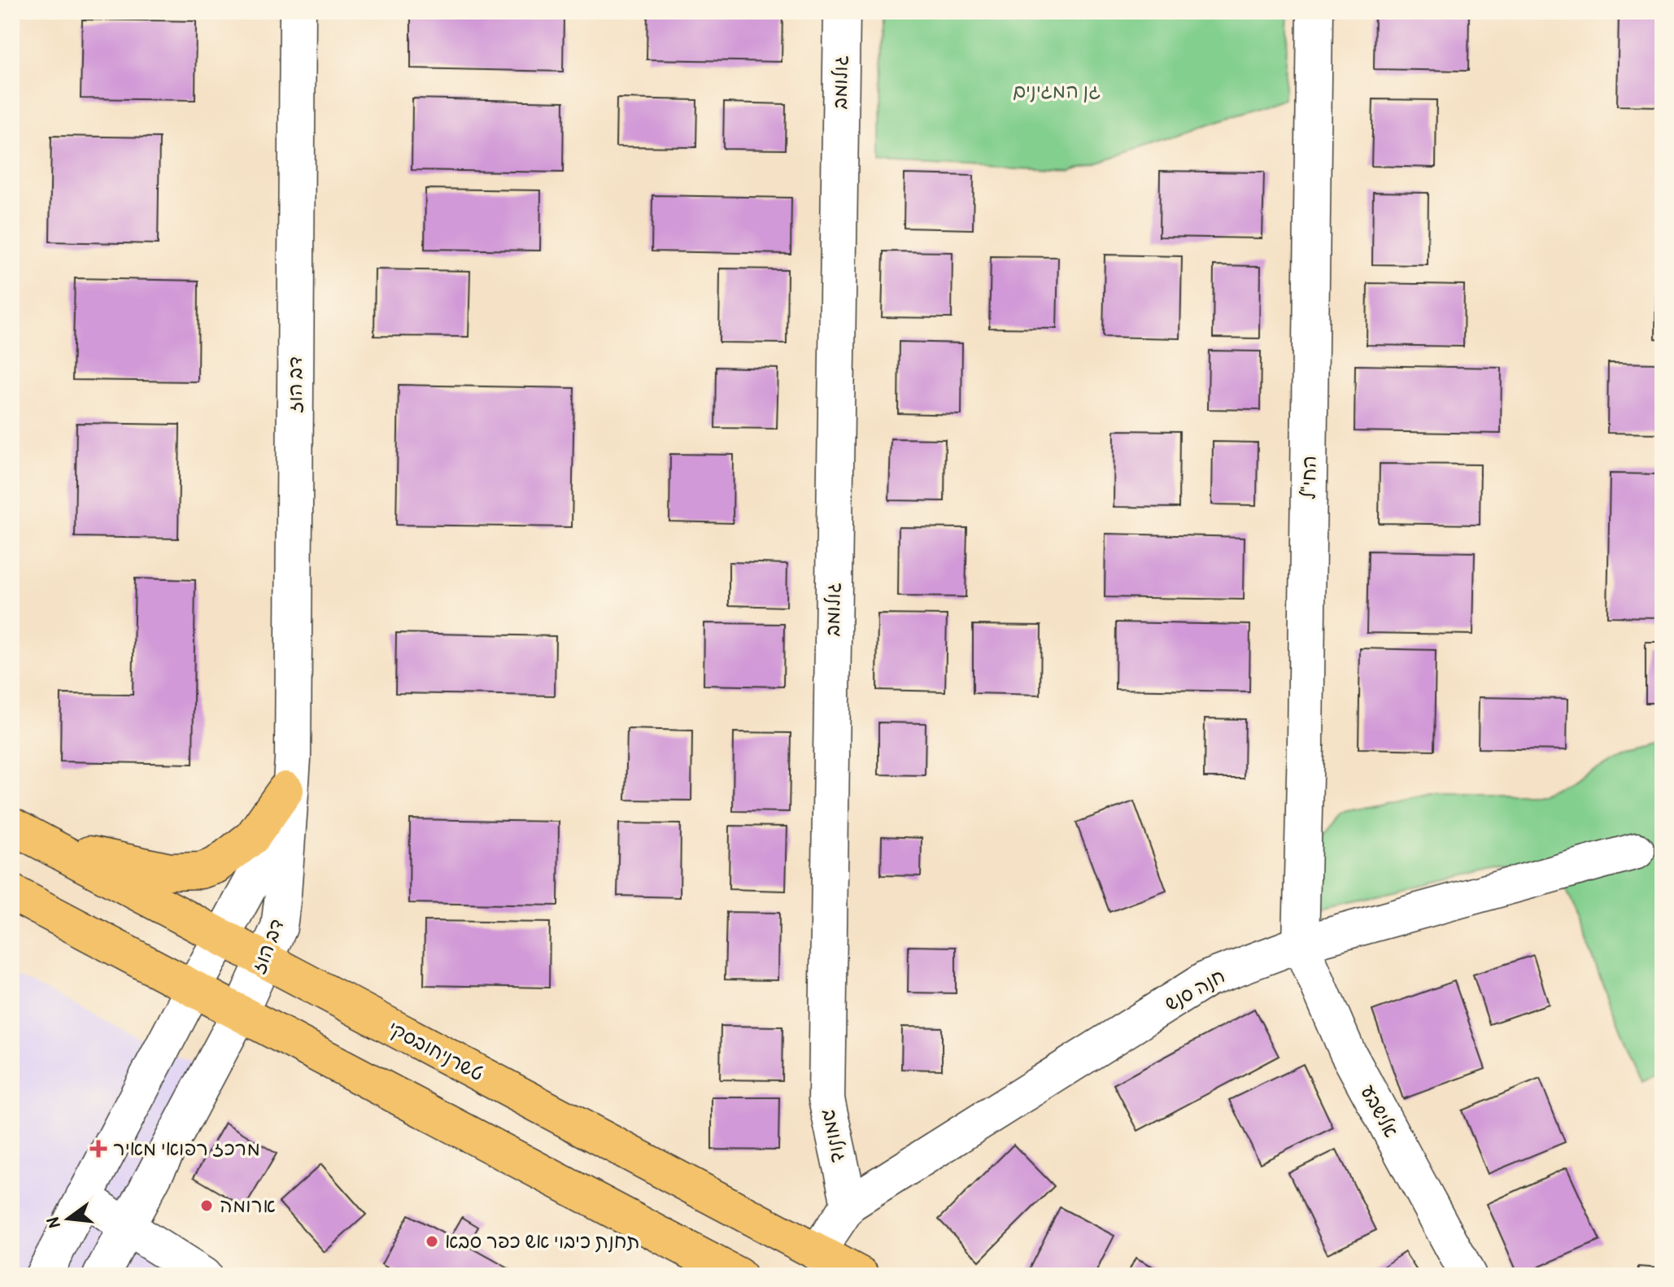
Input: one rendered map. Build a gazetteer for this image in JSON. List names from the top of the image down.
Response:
{
  "streets": {
    "main road": ["טשרניחובסקי"],
    "street": [
      "גולומב",
      "דב הוז",
      "החי\"ל",
      "חנה סנש",
      "אלישבע"
    ]
  },
  "crossings": [
    ["גולומב", "חנה סנש"],
    ["דב הוז", "טשרניחובסקי"],
    ["החי\"ל", "חנה סנש"],
    ["החי\"ל", "אלישבע"],
    ["חנה סנש", "טשרניחובסקי"],
    ["חנה סנש", "אלישבע"]
  ],
  "parks": ["גן המגינים"],
  "places": {
    "health": ["מרכז רפואי מאיר"],
    "other": ["ארומה", "תחנת כיבוי אש כפר סבא"]
  },
  "north": "left"
}
